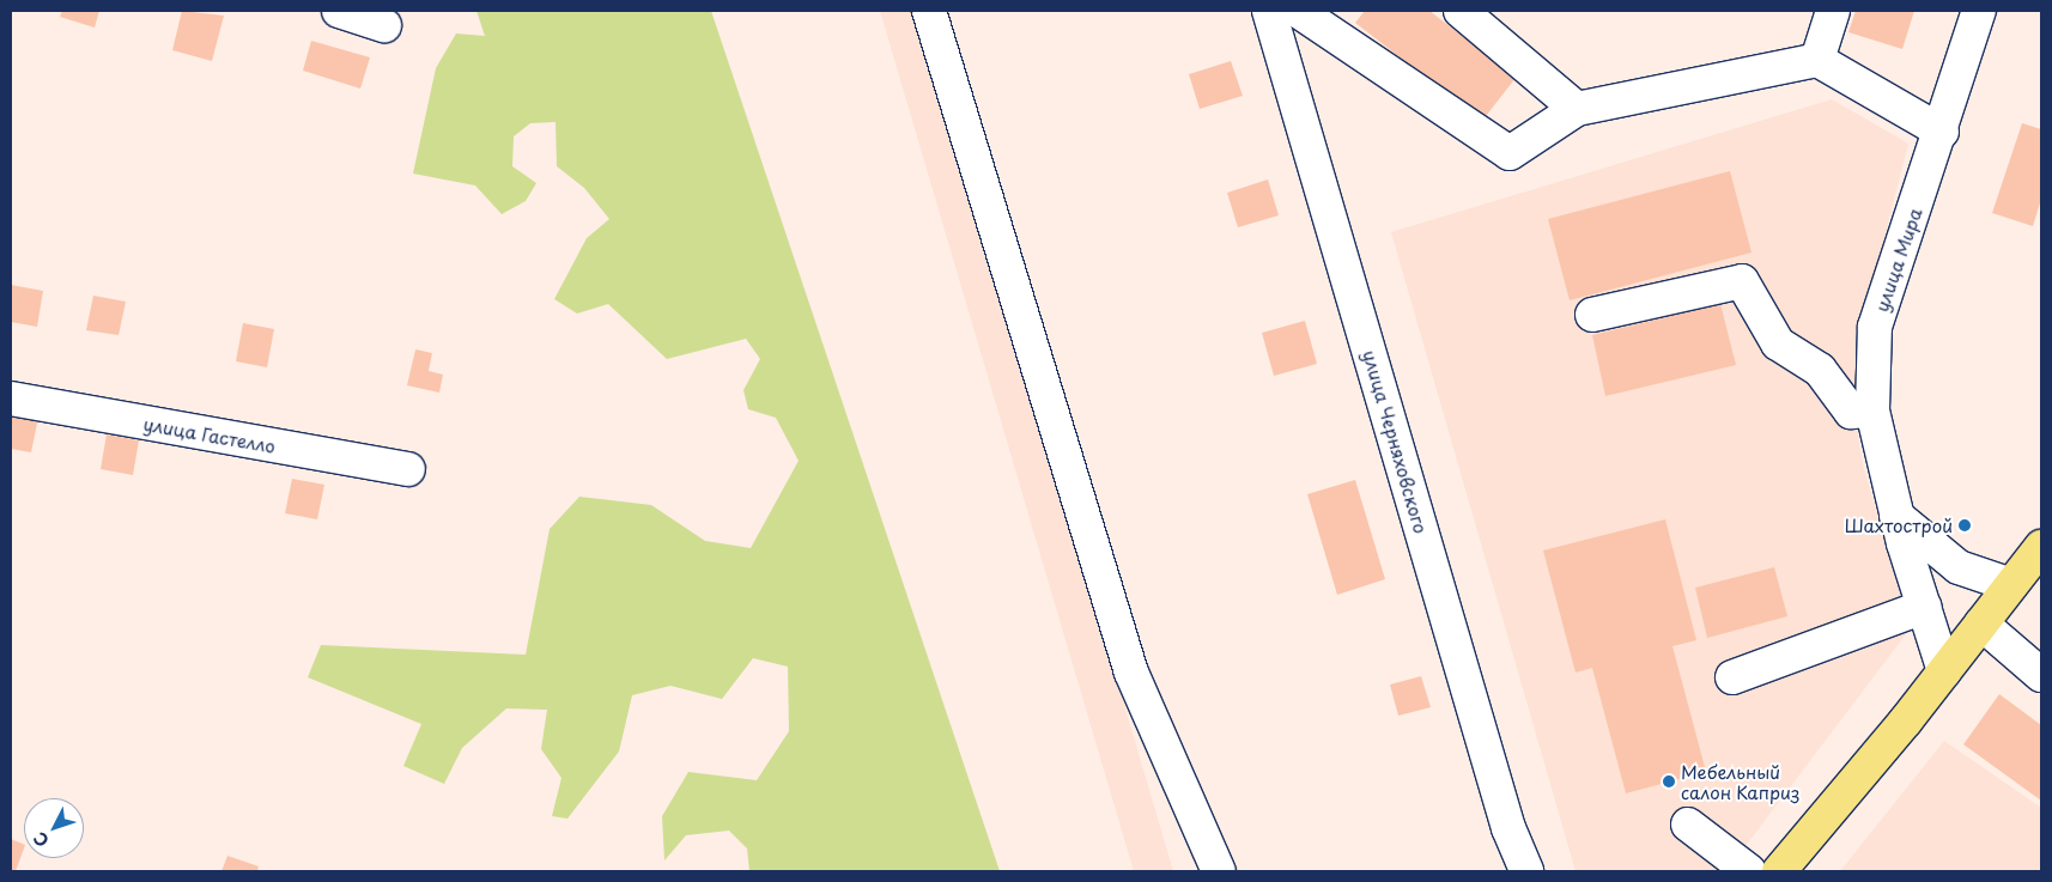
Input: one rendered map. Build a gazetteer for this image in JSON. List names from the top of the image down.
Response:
{
  "streets": {
    "street": ["улица Мира", "улица Гастелло", "улица Черняховского"]
  },
  "places": ["Шахтострой", "Мебельный салон Каприз"],
  "north": "bottom left"
}
